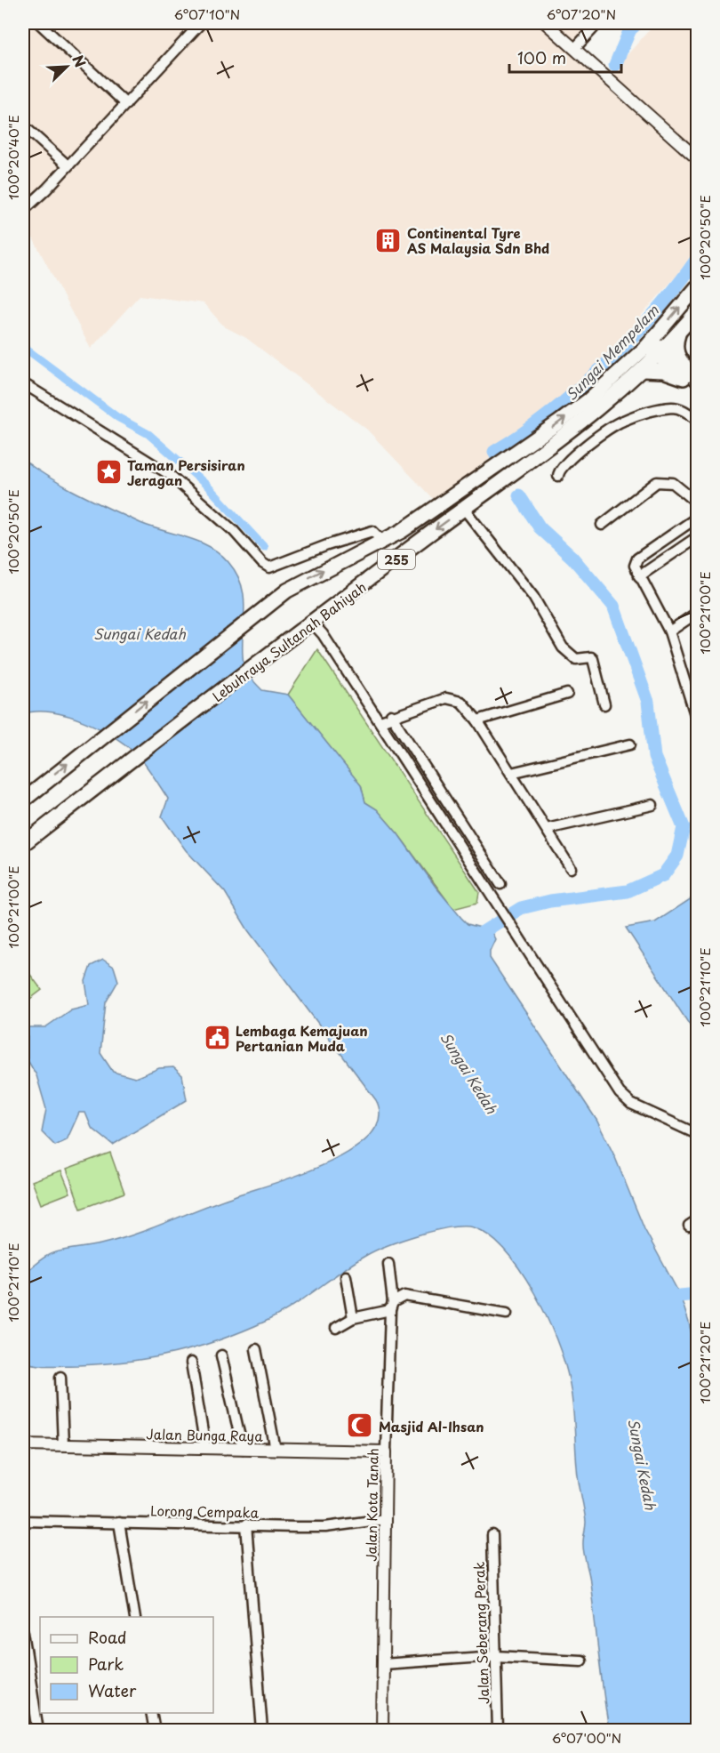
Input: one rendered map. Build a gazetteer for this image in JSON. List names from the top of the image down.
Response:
{
  "streets": {
    "main road": ["255", "Lebuhraya Sultanah Bahiyah"],
    "street": [
      "Jalan Bunga Raya",
      "Jalan Kota Tanah",
      "Lorong Cempaka",
      "Jalan Seberang Perak"
    ]
  },
  "crossings": [
    ["Jalan Bunga Raya", "Jalan Kota Tanah"],
    ["Jalan Kota Tanah", "Lorong Cempaka"]
  ],
  "water": ["Sungai Mempelam", "Sungai Kedah"],
  "places": {
    "building": ["Continental Tyre AS Malaysia Sdn Bhd"],
    "place": ["Taman Persisiran Jeragan"],
    "public building": ["Lembaga Kemajuan Pertanian Muda"],
    "mosque": ["Masjid Al-Ihsan"]
  },
  "legend": ["Road", "Park", "Water"],
  "scale_bar": "100 m",
  "north": "top right",
  "coordinates": [
    "6°07'10\"N",
    "6°07'20\"N",
    "100°20'40\"E",
    "100°20'50\"E",
    "100°21'00\"E",
    "100°21'10\"E",
    "100°21'20\"E",
    "6°07'00\"N"
  ]
}
